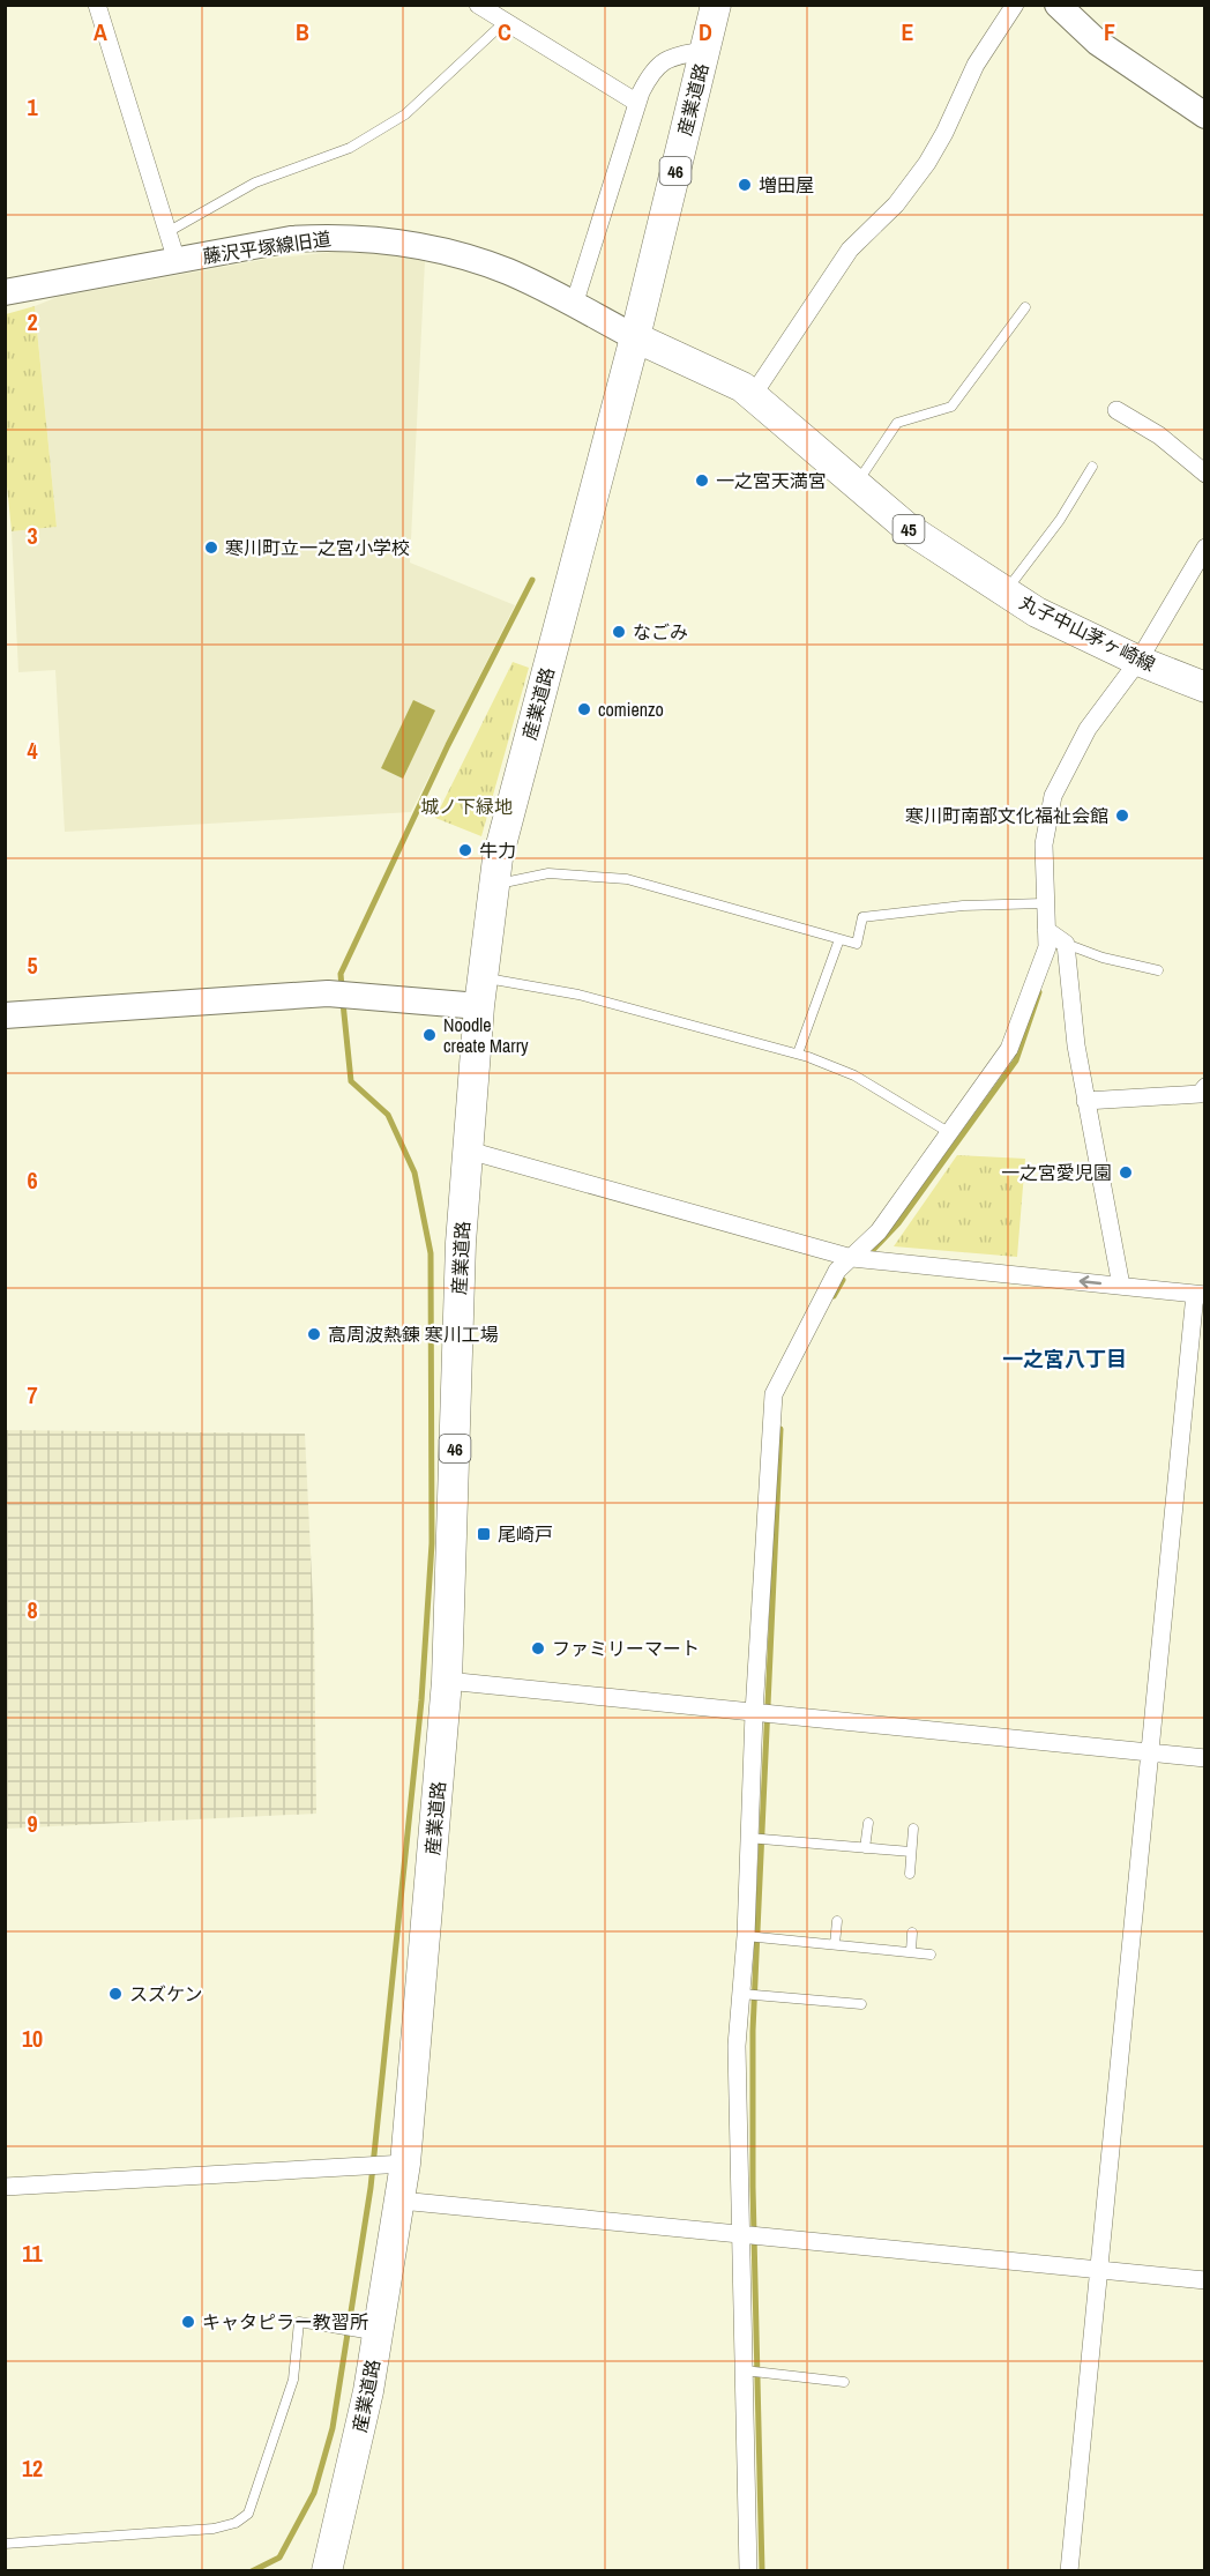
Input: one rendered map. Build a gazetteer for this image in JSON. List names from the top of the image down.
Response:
{
  "streets": {
    "main road": [
      "産業道路",
      "46",
      "45",
      "丸子中山茅ヶ崎線"
    ],
    "street": ["藤沢平塚線旧道"]
  },
  "crossings": [
    ["産業道路", "藤沢平塚線旧道"],
    ["産業道路", "丸子中山茅ヶ崎線"],
    ["藤沢平塚線旧道", "丸子中山茅ヶ崎線"]
  ],
  "districts": ["一之宮八丁目"],
  "parks": ["城ノ下緑地"],
  "places": {
    "other": [
      "増田屋",
      "一之宮天満宮",
      "寒川町立一之宮小学校",
      "なごみ",
      "comienzo",
      "寒川町南部文化福祉会館",
      "牛力",
      "Noodle create Marry",
      "一之宮愛児園",
      "高周波熱錬 寒川工場",
      "ファミリーマート",
      "スズケン",
      "キャタピラー教習所"
    ],
    "transit": ["尾崎戸"]
  },
  "grid": {
    "columns": [
      "A",
      "B",
      "C",
      "D",
      "E",
      "F"
    ],
    "rows": [
      "1",
      "2",
      "3",
      "4",
      "5",
      "6",
      "7",
      "8",
      "9",
      "10",
      "11",
      "12"
    ]
  }
}
